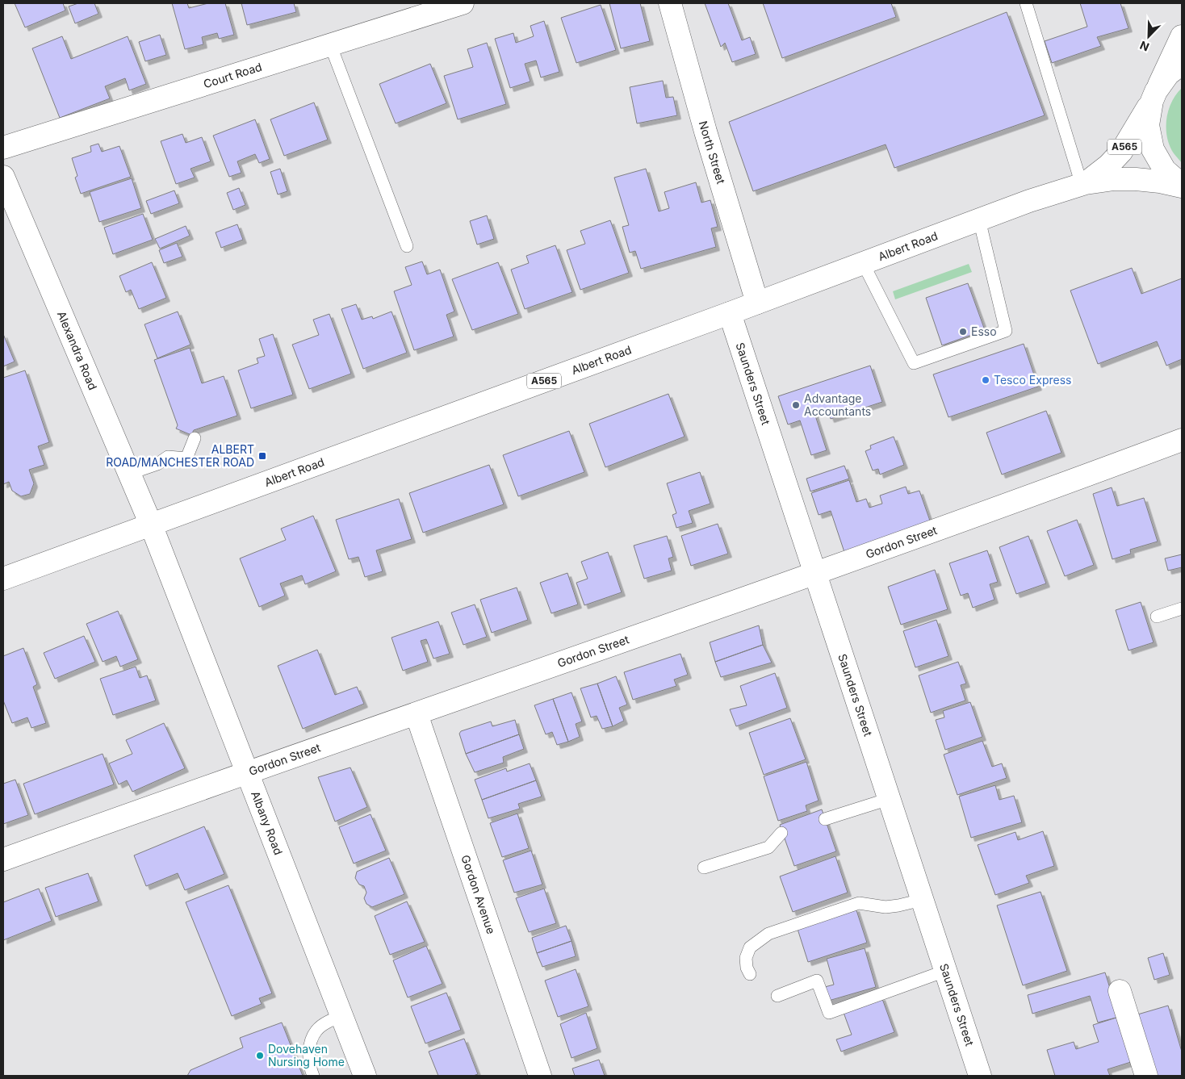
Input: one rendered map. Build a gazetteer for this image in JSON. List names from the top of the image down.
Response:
{
  "streets": {
    "main road": [
      "Court Road",
      "A565",
      "North Street",
      "Albert Road",
      "Alexandra Road",
      "Saunders Street",
      "Gordon Street",
      "Albany Road",
      "Gordon Avenue"
    ]
  },
  "crossings": [
    ["A565", "Albert Road"],
    ["North Street", "Albert Road"],
    ["Albert Road", "Alexandra Road"],
    ["Albert Road", "Saunders Street"],
    ["Albert Road", "Albany Road"],
    ["Alexandra Road", "Albany Road"],
    ["Saunders Street", "Gordon Street"],
    ["Gordon Street", "Albany Road"],
    ["Gordon Street", "Gordon Avenue"]
  ],
  "places": {
    "other": [
      "Esso",
      "Tesco Express",
      "Advantage Accountants",
      "Dovehaven Nursing Home"
    ],
    "transit": ["ALBERT ROAD/MANCHESTER ROAD"]
  },
  "north": "bottom left"
}
